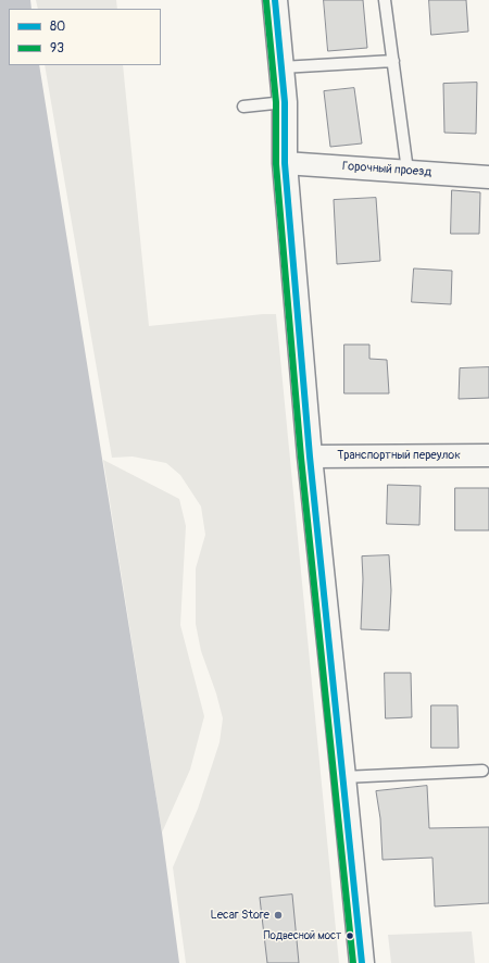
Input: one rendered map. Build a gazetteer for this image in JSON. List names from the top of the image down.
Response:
{
  "streets": {
    "street": ["Горочный проезд", "Транспортный переулок"]
  },
  "places": ["Lecar Store", "Подвесной мост"],
  "lines": ["transit line 80", "transit line 93"],
  "legend": ["80", "93"]
}
